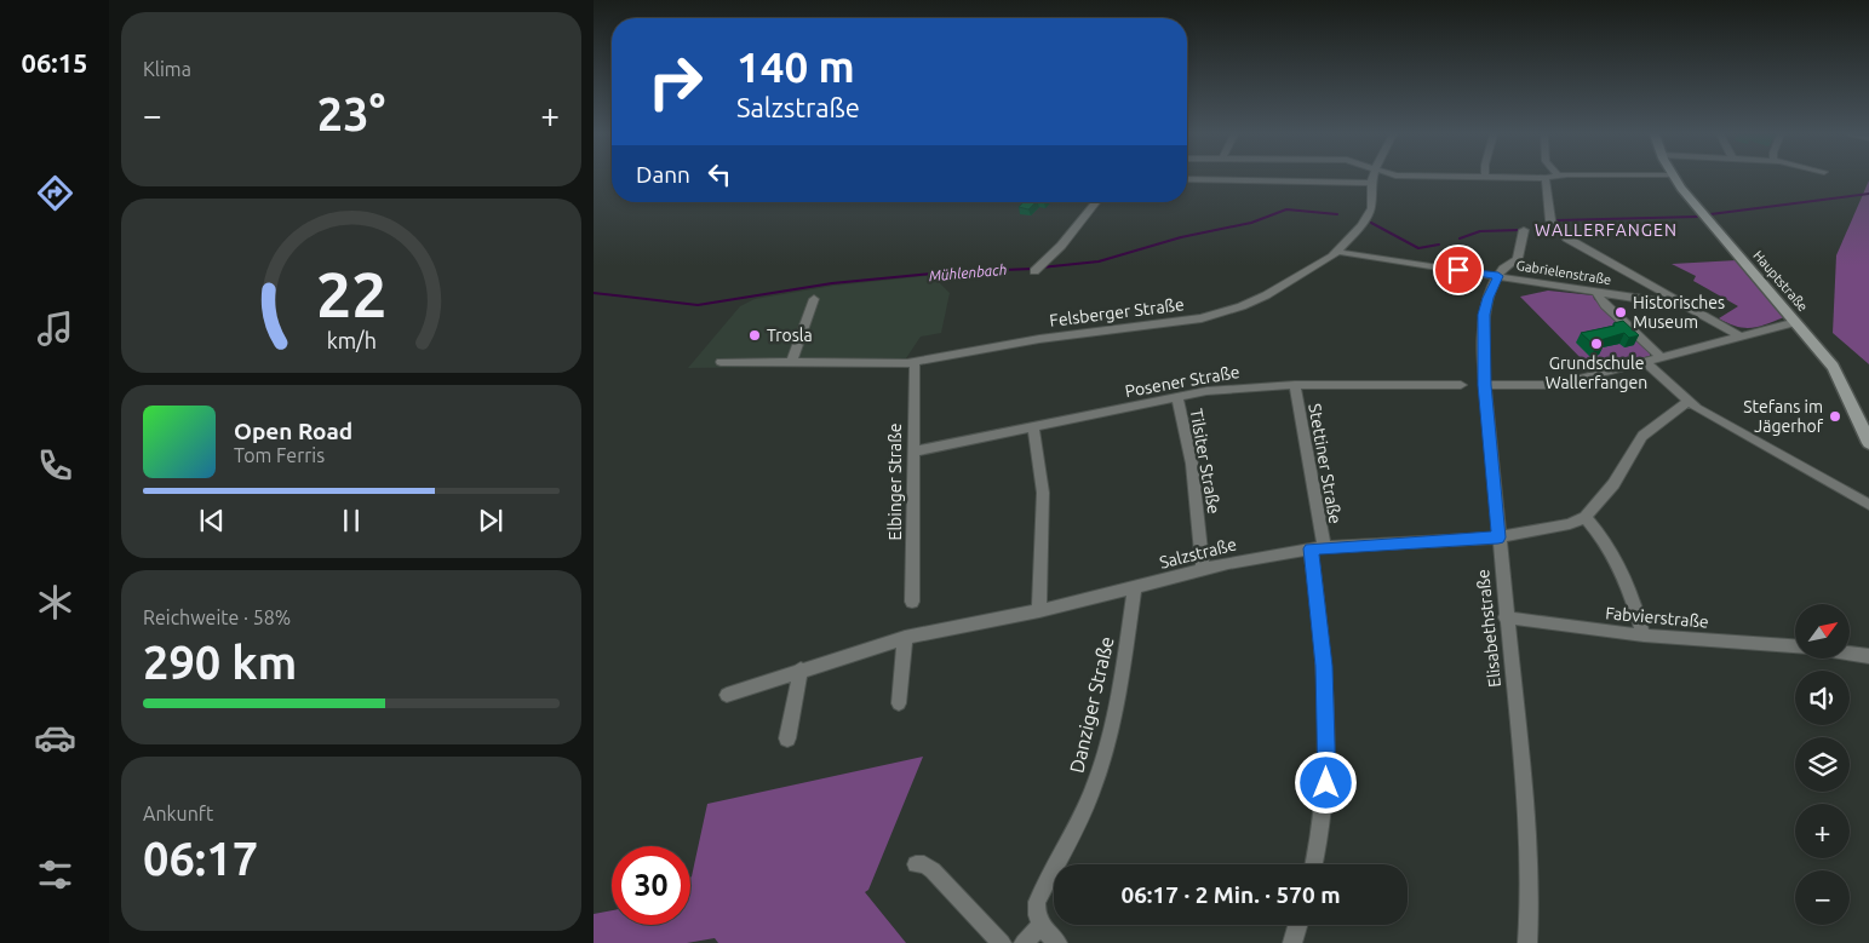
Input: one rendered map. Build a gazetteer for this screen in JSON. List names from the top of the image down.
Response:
{
  "streets": {
    "main road": ["Hauptstraße"],
    "street": [
      "Gabrielenstraße",
      "Felsberger Straße",
      "Posener Straße",
      "Tilsiter Straße",
      "Stettiner Straße",
      "Elbinger Straße",
      "Salzstraße",
      "Fabvierstraße",
      "Elisabethstraße",
      "Danziger Straße"
    ]
  },
  "crossings": [
    ["Gabrielenstraße", "Felsberger Straße"],
    ["Gabrielenstraße", "Elisabethstraße"],
    ["Felsberger Straße", "Elbinger Straße"],
    ["Posener Straße", "Tilsiter Straße"],
    ["Posener Straße", "Stettiner Straße"],
    ["Posener Straße", "Elbinger Straße"],
    ["Tilsiter Straße", "Salzstraße"],
    ["Stettiner Straße", "Salzstraße"],
    ["Salzstraße", "Elisabethstraße"],
    ["Salzstraße", "Danziger Straße"],
    ["Fabvierstraße", "Elisabethstraße"]
  ],
  "districts": ["WALLERFANGEN"],
  "water": ["Mühlenbach"],
  "places": [
    "Historisches Museum",
    "Trosla",
    "Grundschule Wallerfangen",
    "Stefans im Jägerhof"
  ],
  "north": "top right",
  "page": {
    "tabs": "06:15",
    "tile": [
      "Klima",
      ["Reichweite · 58%", "290 km"],
      ["Ankunft", "06:17"]
    ],
    "turn": ["140 m", "Salzstraße"],
    "heat": ["−", "23°", "+"],
    "then": "Dann",
    "song": ["Open Road", "Tom Ferris"],
    "map_buttons": ["+", "−"],
    "limit": "30",
    "trip": "06:17 · 2 Min. · 570 m",
    "gauge": ["22", "km/h"]
  }
}
